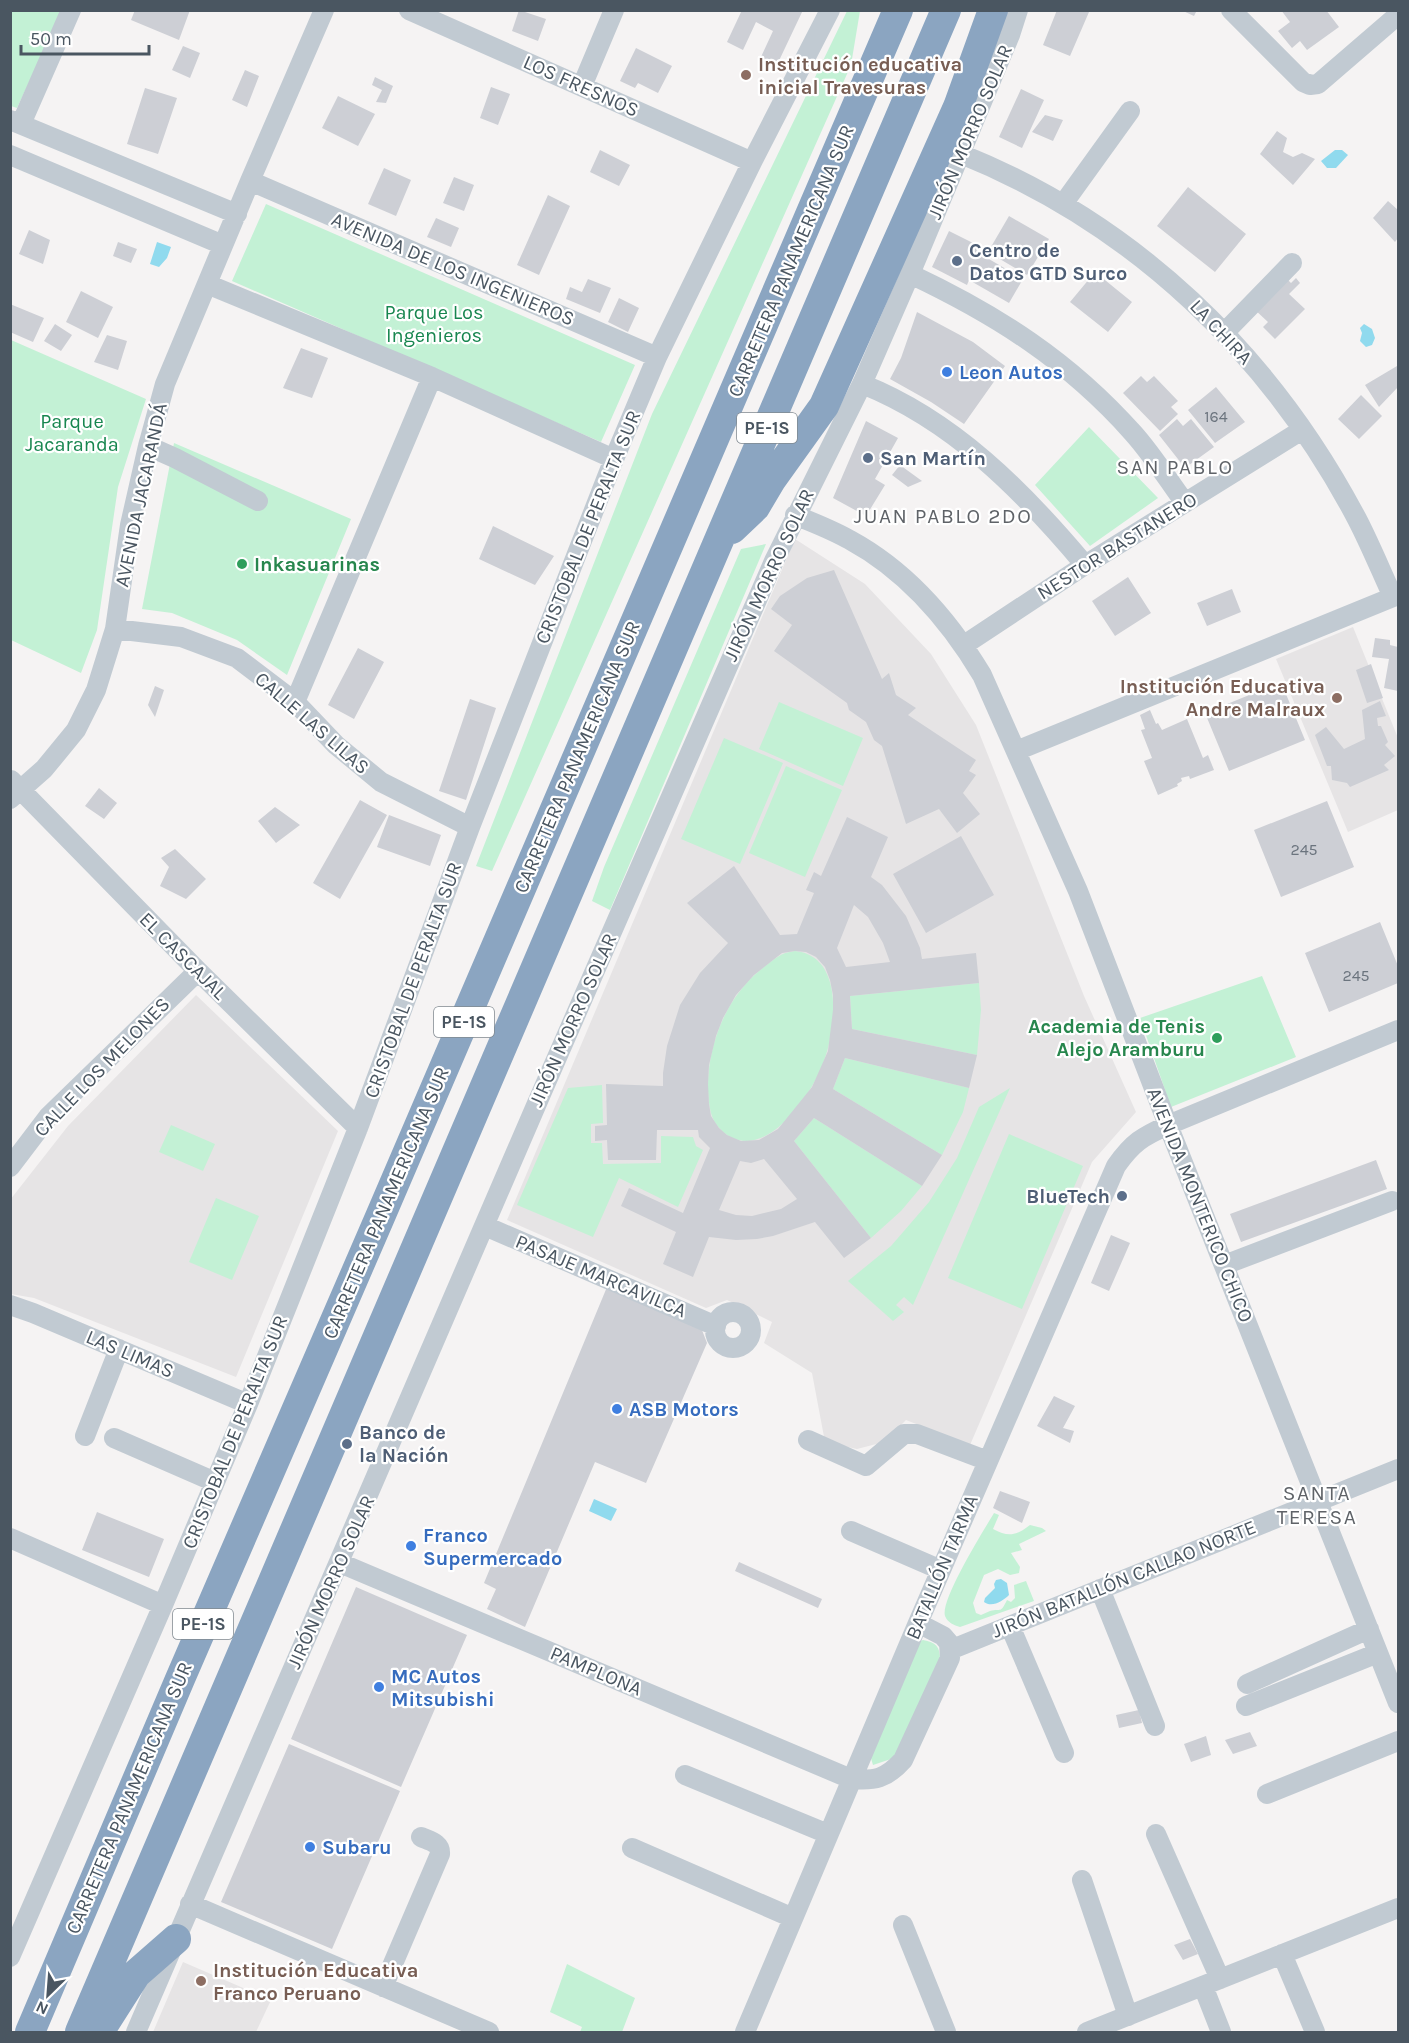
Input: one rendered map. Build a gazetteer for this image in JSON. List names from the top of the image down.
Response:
{
  "streets": {
    "highway": ["CARRETERA PANAMERICANA SUR", "PE-1S"],
    "street": [
      "LOS FRESNOS",
      "JIRÓN MORRO SOLAR",
      "AVENIDA DE LOS INGENIEROS",
      "LA CHIRA",
      "AVENIDA JACARANDÁ",
      "CRISTOBAL DE PERALTA SUR",
      "NESTOR BASTANERO",
      "CALLE LAS LILAS",
      "EL CASCAJAL",
      "CALLE LOS MELONES",
      "AVENIDA MONTERICO CHICO",
      "PASAJE MARCAVILCA",
      "LAS LIMAS",
      "BATALLÓN TARMA",
      "JIRÓN BATALLÓN CALLAO NORTE",
      "PAMPLONA"
    ]
  },
  "crossings": [
    ["LOS FRESNOS", "CRISTOBAL DE PERALTA SUR"],
    ["JIRÓN MORRO SOLAR", "LA CHIRA"],
    ["JIRÓN MORRO SOLAR", "AVENIDA MONTERICO CHICO"],
    ["JIRÓN MORRO SOLAR", "PASAJE MARCAVILCA"],
    ["JIRÓN MORRO SOLAR", "PAMPLONA"],
    ["AVENIDA DE LOS INGENIEROS", "AVENIDA JACARANDÁ"],
    ["AVENIDA DE LOS INGENIEROS", "CRISTOBAL DE PERALTA SUR"],
    ["LA CHIRA", "NESTOR BASTANERO"],
    ["AVENIDA JACARANDÁ", "CALLE LAS LILAS"],
    ["AVENIDA JACARANDÁ", "EL CASCAJAL"],
    ["CRISTOBAL DE PERALTA SUR", "CALLE LAS LILAS"],
    ["CRISTOBAL DE PERALTA SUR", "EL CASCAJAL"],
    ["CRISTOBAL DE PERALTA SUR", "LAS LIMAS"],
    ["NESTOR BASTANERO", "AVENIDA MONTERICO CHICO"],
    ["EL CASCAJAL", "CALLE LOS MELONES"],
    ["AVENIDA MONTERICO CHICO", "BATALLÓN TARMA"],
    ["AVENIDA MONTERICO CHICO", "JIRÓN BATALLÓN CALLAO NORTE"],
    ["BATALLÓN TARMA", "PAMPLONA"]
  ],
  "districts": ["SAN PABLO", "JUAN PABLO 2DO", "SANTA TERESA"],
  "parks": ["Parque Los Ingenieros", "Parque Jacaranda"],
  "places": [
    "Institución educativa inicial Travesuras",
    "Centro de Datos GTD Surco",
    "Leon Autos",
    "San Martín",
    "Inkasuarinas",
    "Institución Educativa Andre Malraux",
    "Academia de Tenis Alejo Aramburu",
    "BlueTech",
    "ASB Motors",
    "Banco de la Nación",
    "Franco Supermercado",
    "MC Autos Mitsubishi",
    "Subaru",
    "Institución Educativa Franco Peruano"
  ],
  "house_numbers": ["164", "245", "245"],
  "scale_bar": "50 m",
  "north": "bottom left"
}
